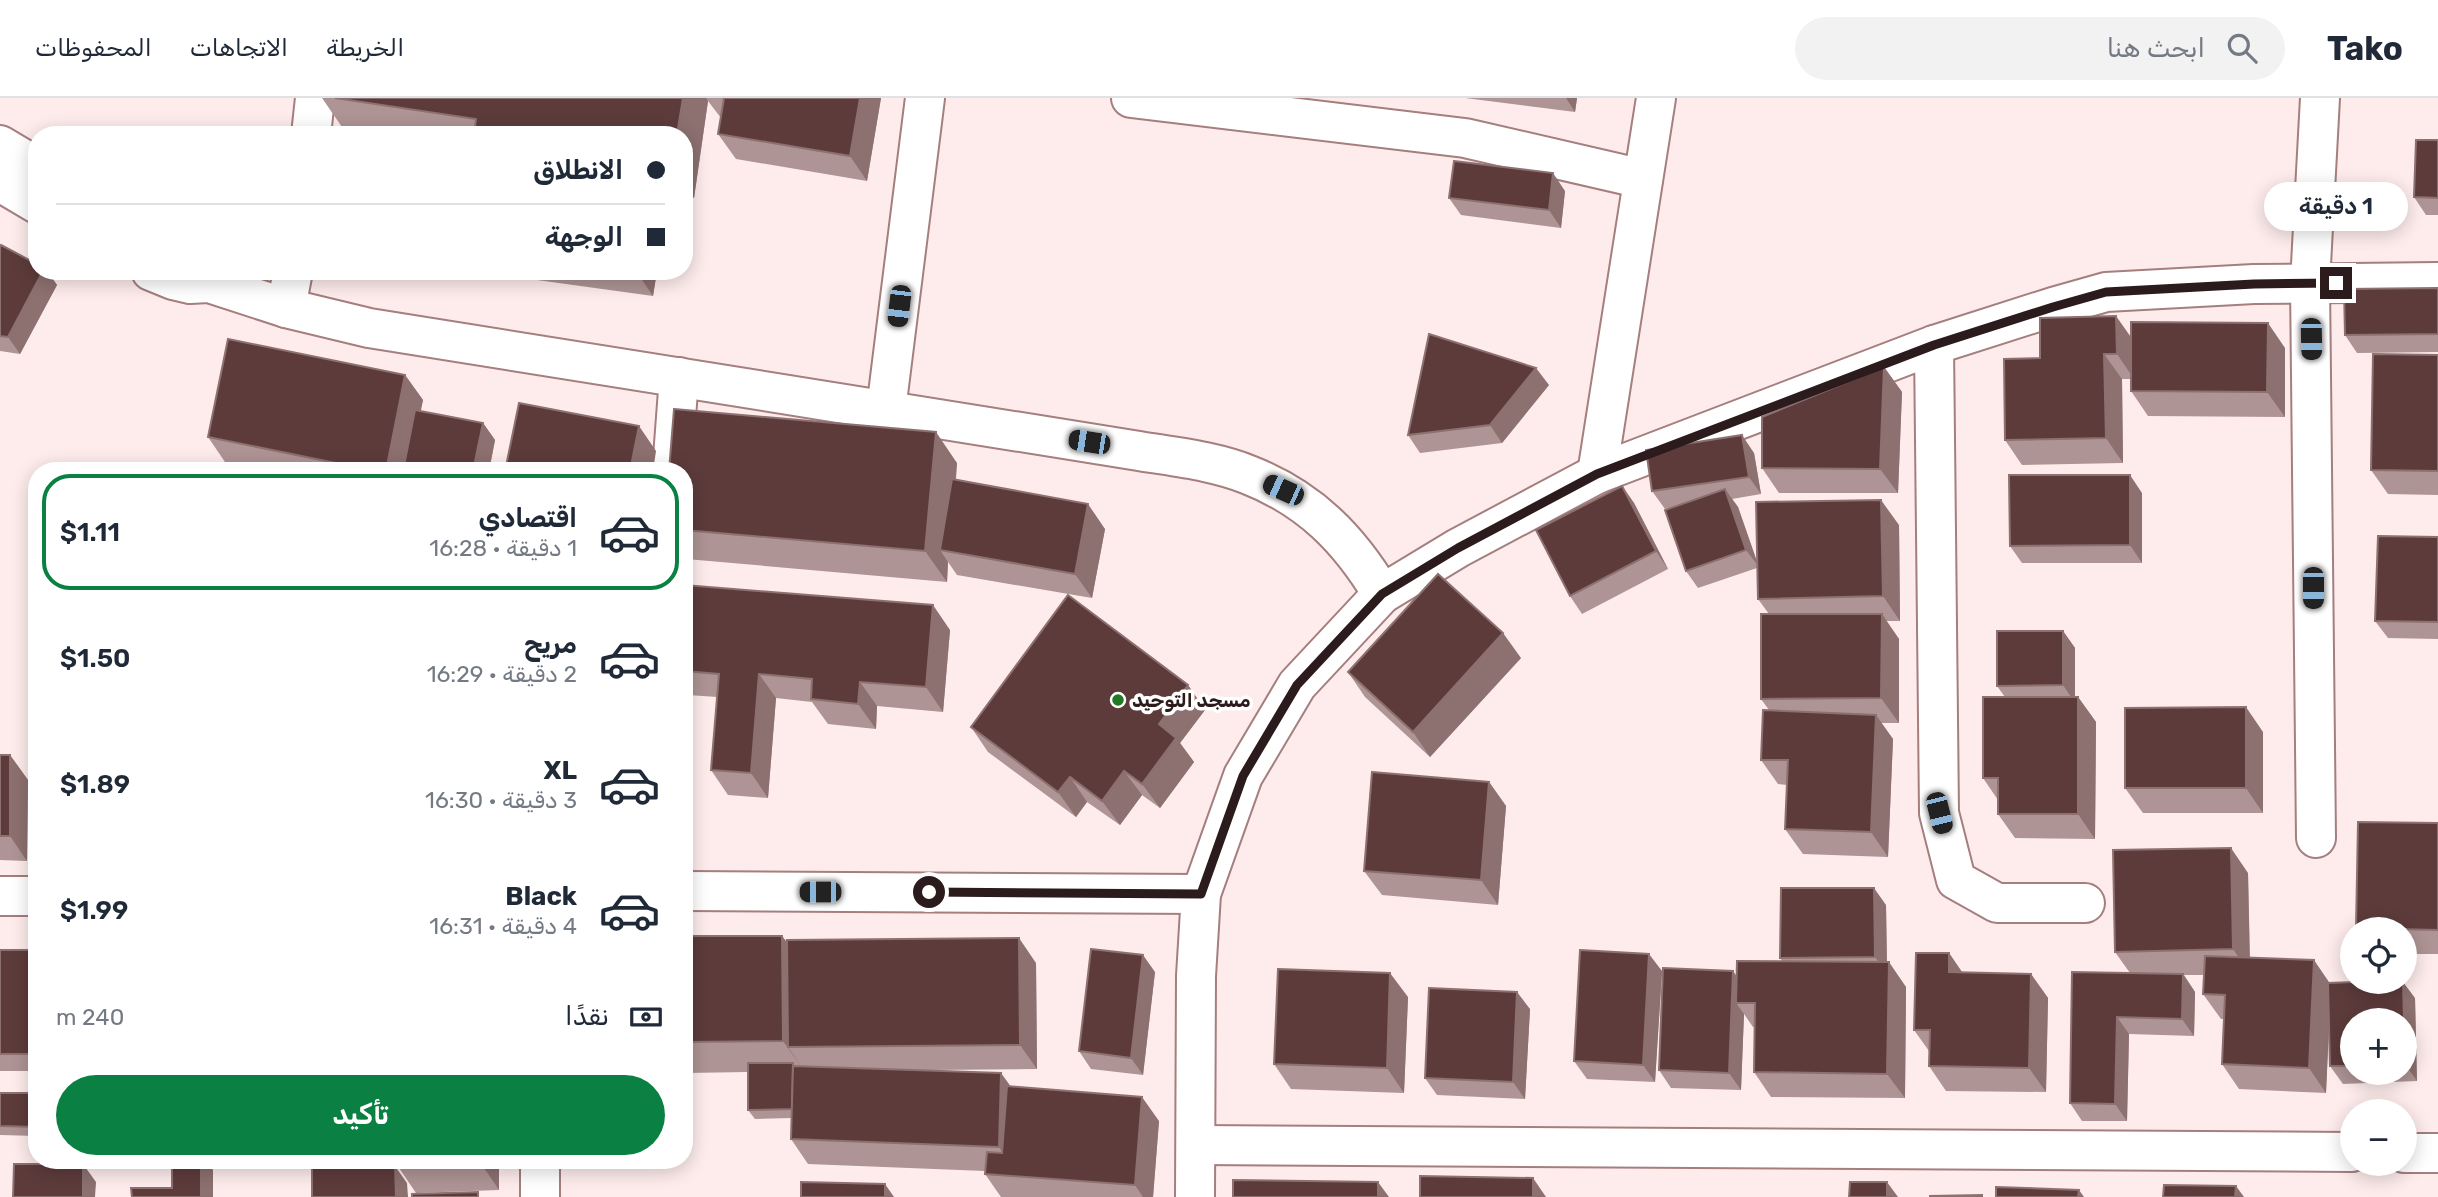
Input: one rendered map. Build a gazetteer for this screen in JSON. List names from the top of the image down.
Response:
{
  "places": ["مسجد التوحيد"],
  "page": {
    "header": "Tako",
    "search": "ابحث هنا",
    "nav": ["الخريطة", "الاتجاهات", "المحفوظات"],
    "banner": ["الانطلاق", "الوجهة"],
    "bubble": "1 دقيقة",
    "list": [
      {
        "name": "اقتصادي",
        "note": "1 دقيقة · 16:28",
        "value": "$1.11"
      },
      {
        "name": "مريح",
        "note": "2 دقيقة · 16:29",
        "value": "$1.50"
      },
      {
        "name": "XL",
        "note": "3 دقيقة · 16:30",
        "value": "$1.89"
      },
      {
        "name": "Black",
        "note": "4 دقيقة · 16:31",
        "value": "$1.99"
      }
    ],
    "map_buttons": ["+", "−"],
    "pay": ["نقدًا", "240 m"],
    "buttons": "تأكيد"
  }
}
